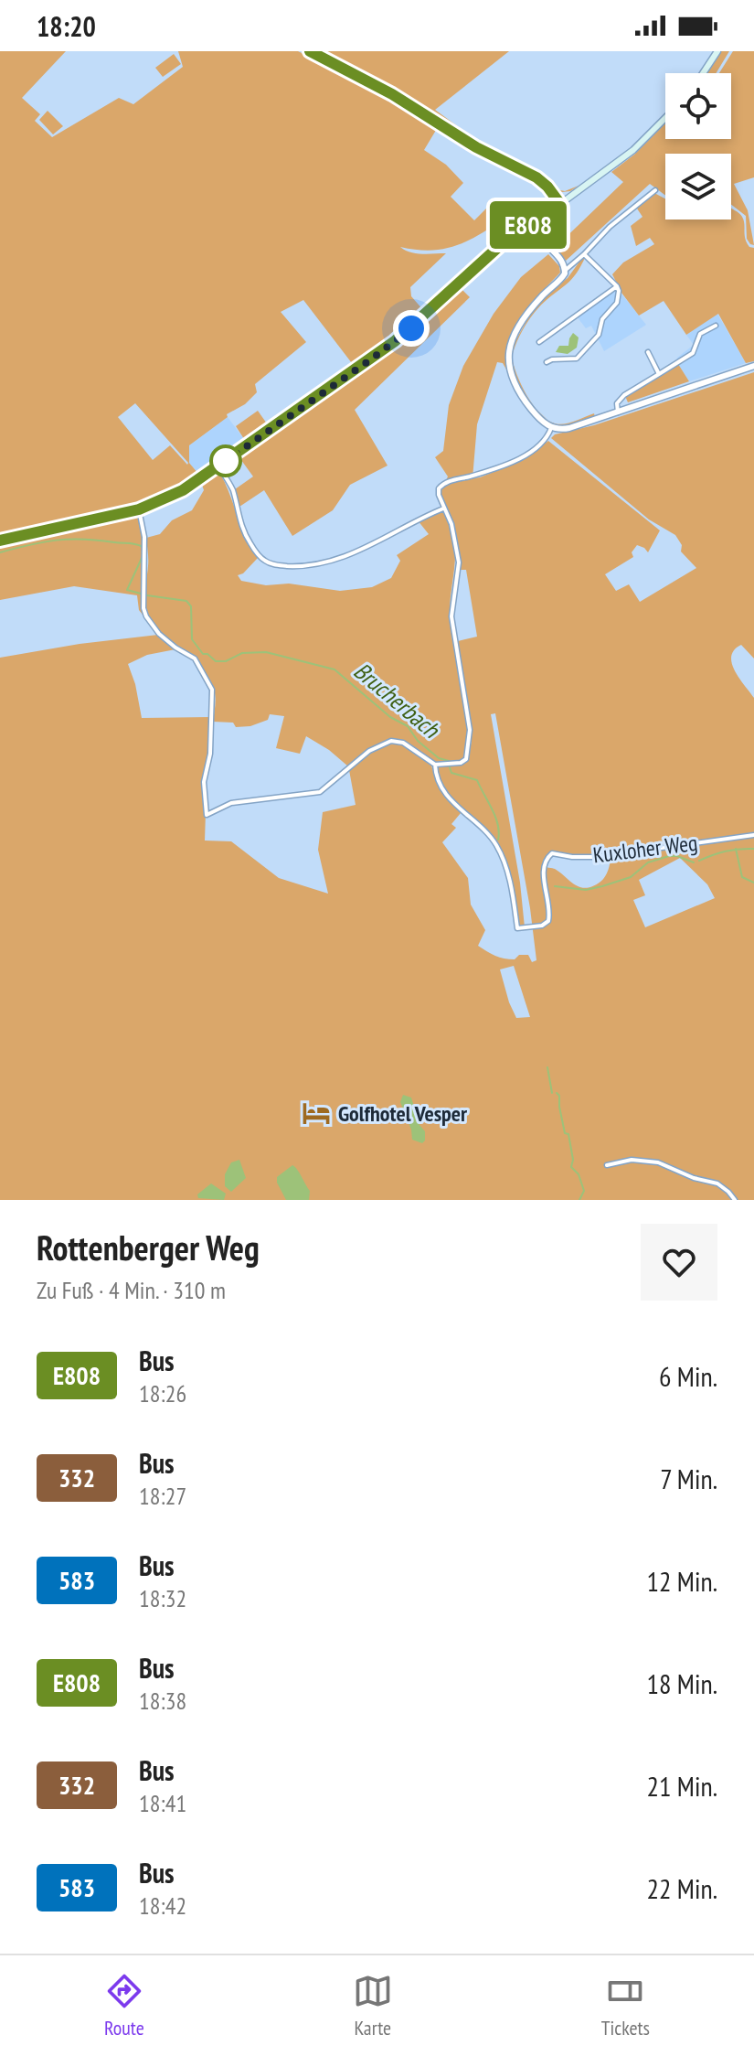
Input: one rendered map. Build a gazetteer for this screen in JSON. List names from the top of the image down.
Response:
{
  "streets": {
    "street": ["Kuxloher Weg"]
  },
  "water": ["Brucherbach"],
  "places": {
    "hotel": ["Golfhotel Vesper"]
  },
  "lines": ["bus line E808"],
  "page": {
    "status": "18:20",
    "on_map": "E808",
    "heading": ["Rottenberger Weg", "Zu Fuß · 4 Min. · 310 m"],
    "list": [
      {
        "mark": "E808",
        "name": "Bus",
        "note": "18:26",
        "value": "6 Min."
      },
      {
        "mark": "332",
        "name": "Bus",
        "note": "18:27",
        "value": "7 Min."
      },
      {
        "mark": "583",
        "name": "Bus",
        "note": "18:32",
        "value": "12 Min."
      },
      {
        "mark": "E808",
        "name": "Bus",
        "note": "18:38",
        "value": "18 Min."
      },
      {
        "mark": "332",
        "name": "Bus",
        "note": "18:41",
        "value": "21 Min."
      },
      {
        "mark": "583",
        "name": "Bus",
        "note": "18:42",
        "value": "22 Min."
      }
    ],
    "tabs": ["Route", "Karte", "Tickets"]
  }
}
